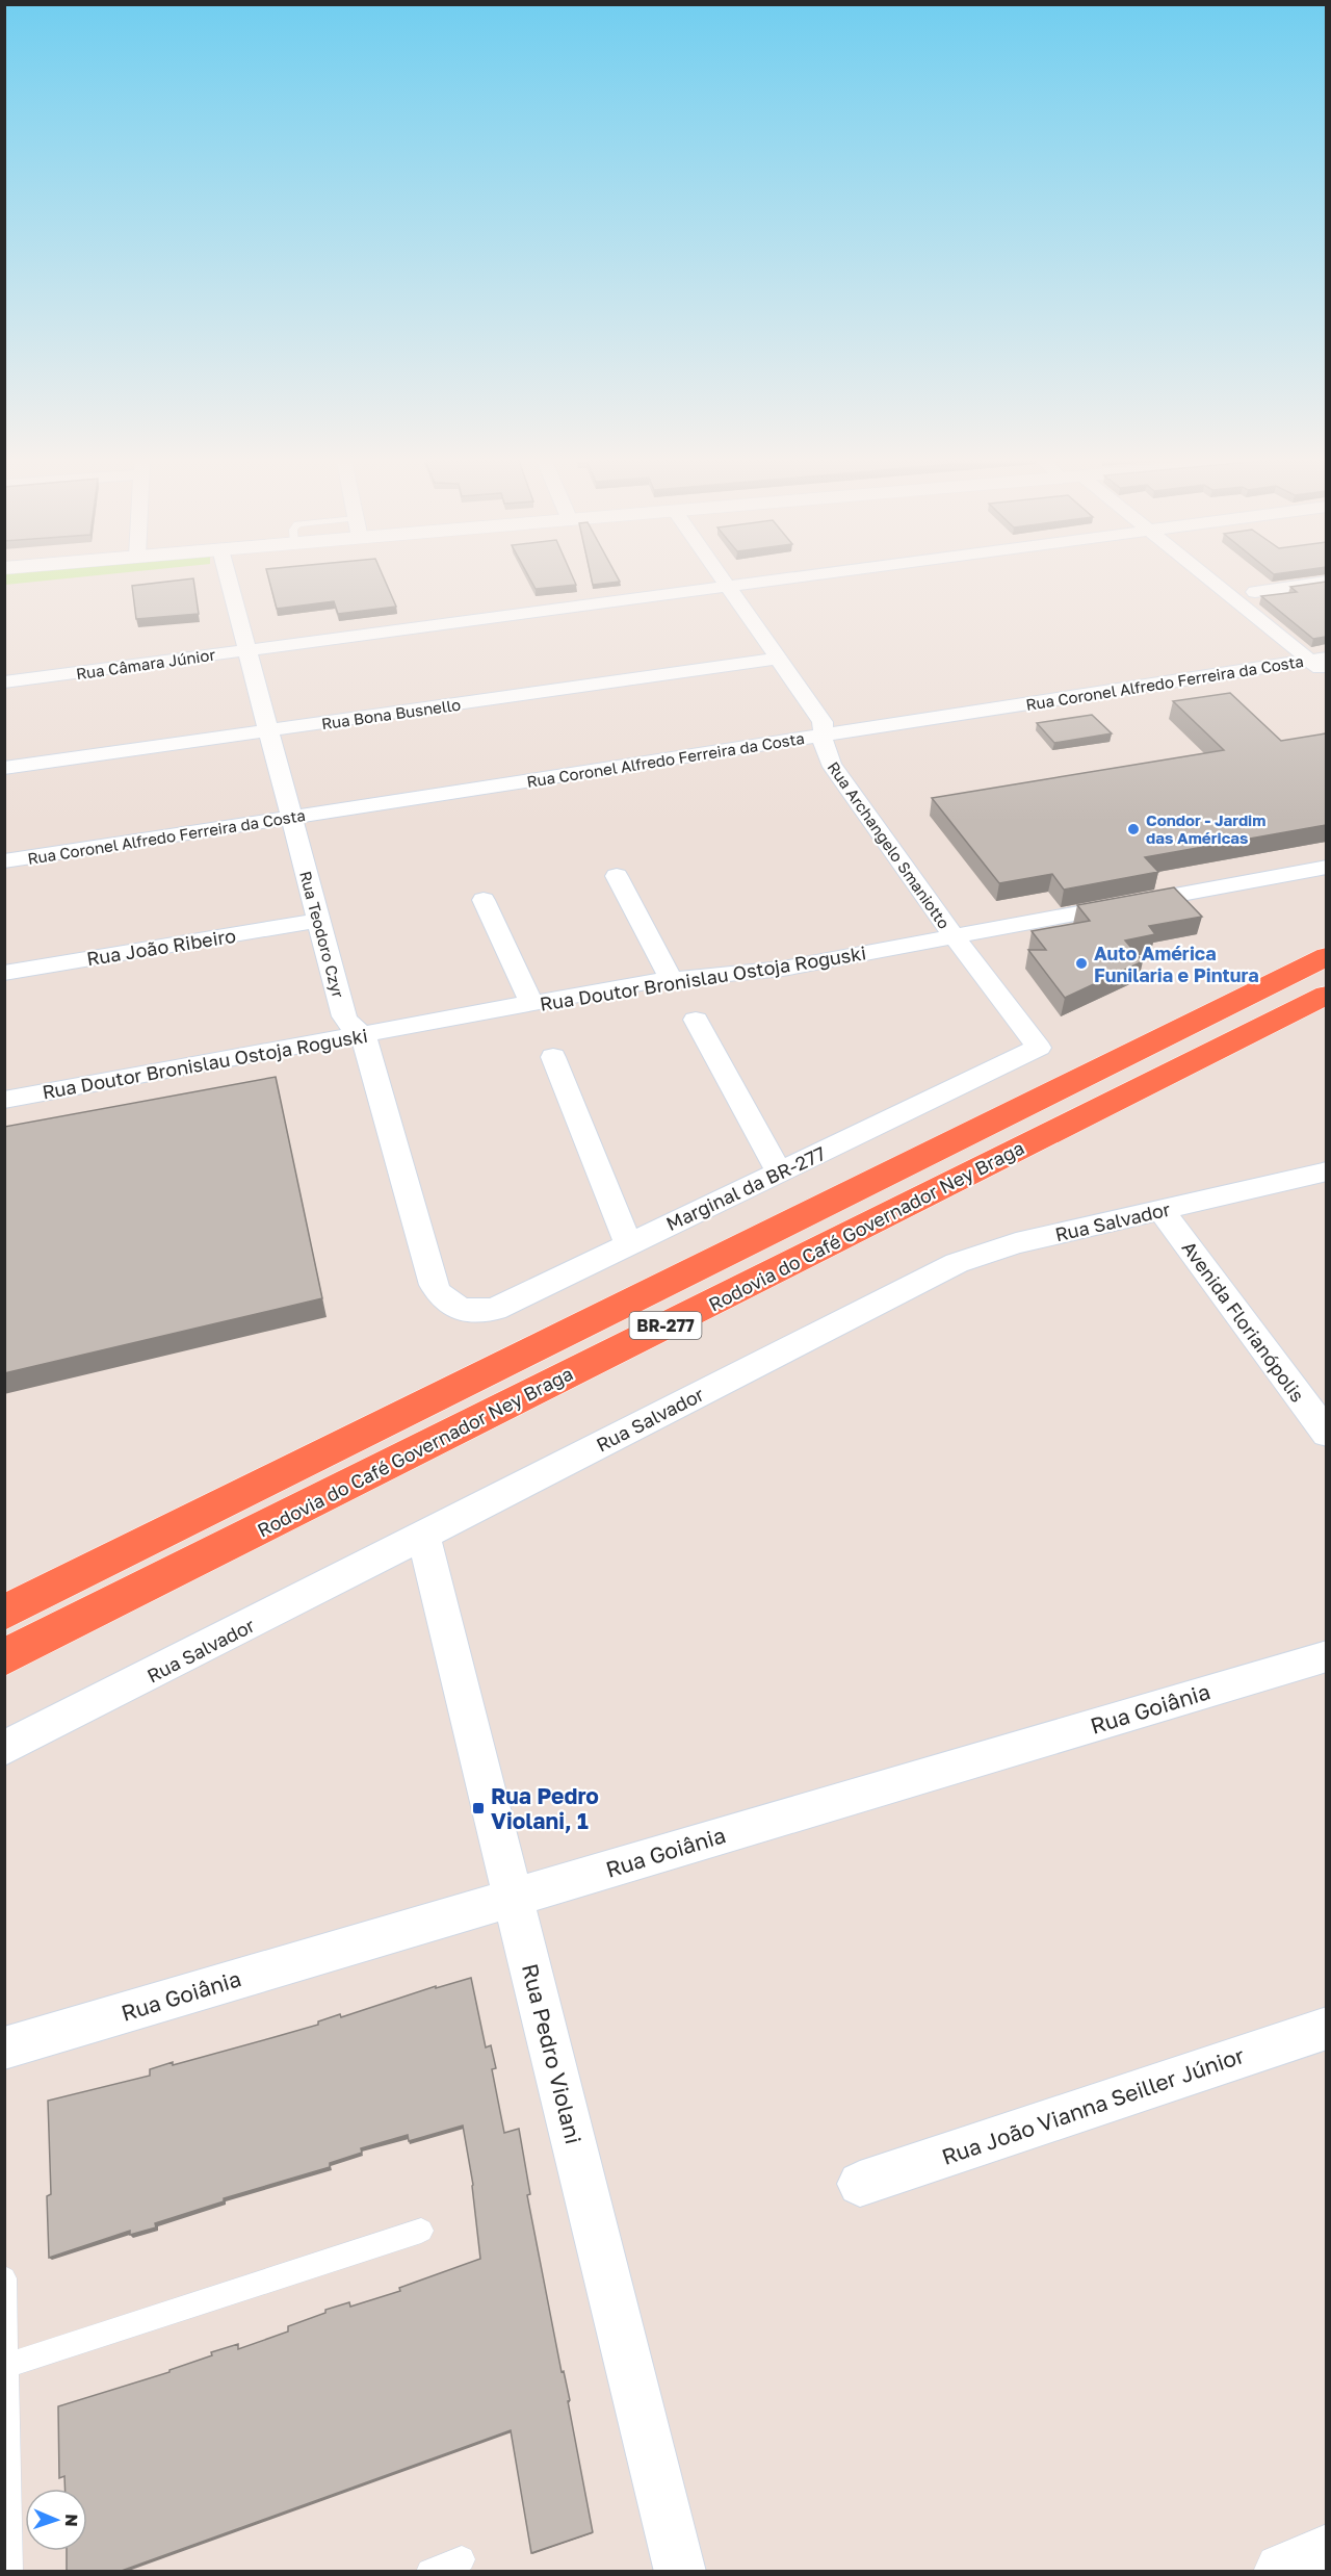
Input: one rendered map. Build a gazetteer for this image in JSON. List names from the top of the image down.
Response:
{
  "streets": {
    "highway": ["Rodovia do Café Governador Ney Braga", "BR-277"],
    "street": [
      "Rua Câmara Júnior",
      "Rua Coronel Alfredo Ferreira da Costa",
      "Rua Bona Busnello",
      "Rua Archangelo Smaniotto",
      "Rua Teodoro Czyr",
      "Rua João Ribeiro",
      "Rua Doutor Bronislau Ostoja Roguski",
      "Marginal da BR-277",
      "Rua Salvador",
      "Avenida Florianópolis",
      "Rua Goiânia",
      "Rua Pedro Violani",
      "Rua João Vianna Seiller Júnior"
    ]
  },
  "crossings": [
    ["Rua Câmara Júnior", "Rua Archangelo Smaniotto"],
    ["Rua Câmara Júnior", "Rua Teodoro Czyr"],
    ["Rua Coronel Alfredo Ferreira da Costa", "Rua Archangelo Smaniotto"],
    ["Rua Coronel Alfredo Ferreira da Costa", "Rua Teodoro Czyr"],
    ["Rua Bona Busnello", "Rua Archangelo Smaniotto"],
    ["Rua Bona Busnello", "Rua Teodoro Czyr"],
    ["Rua Archangelo Smaniotto", "Rua Doutor Bronislau Ostoja Roguski"],
    ["Rua Archangelo Smaniotto", "Marginal da BR-277"],
    ["Rua Teodoro Czyr", "Rua João Ribeiro"],
    ["Rua Teodoro Czyr", "Rua Doutor Bronislau Ostoja Roguski"],
    ["Rua Teodoro Czyr", "Marginal da BR-277"],
    ["Rua Salvador", "Avenida Florianópolis"],
    ["Rua Salvador", "Rua Pedro Violani"],
    ["Rua Goiânia", "Rua Pedro Violani"]
  ],
  "places": {
    "other": ["Condor - Jardim das Américas", "Auto América Funilaria e Pintura"],
    "transit": ["Rua Pedro Violani, 1"]
  },
  "north": "right"
}
